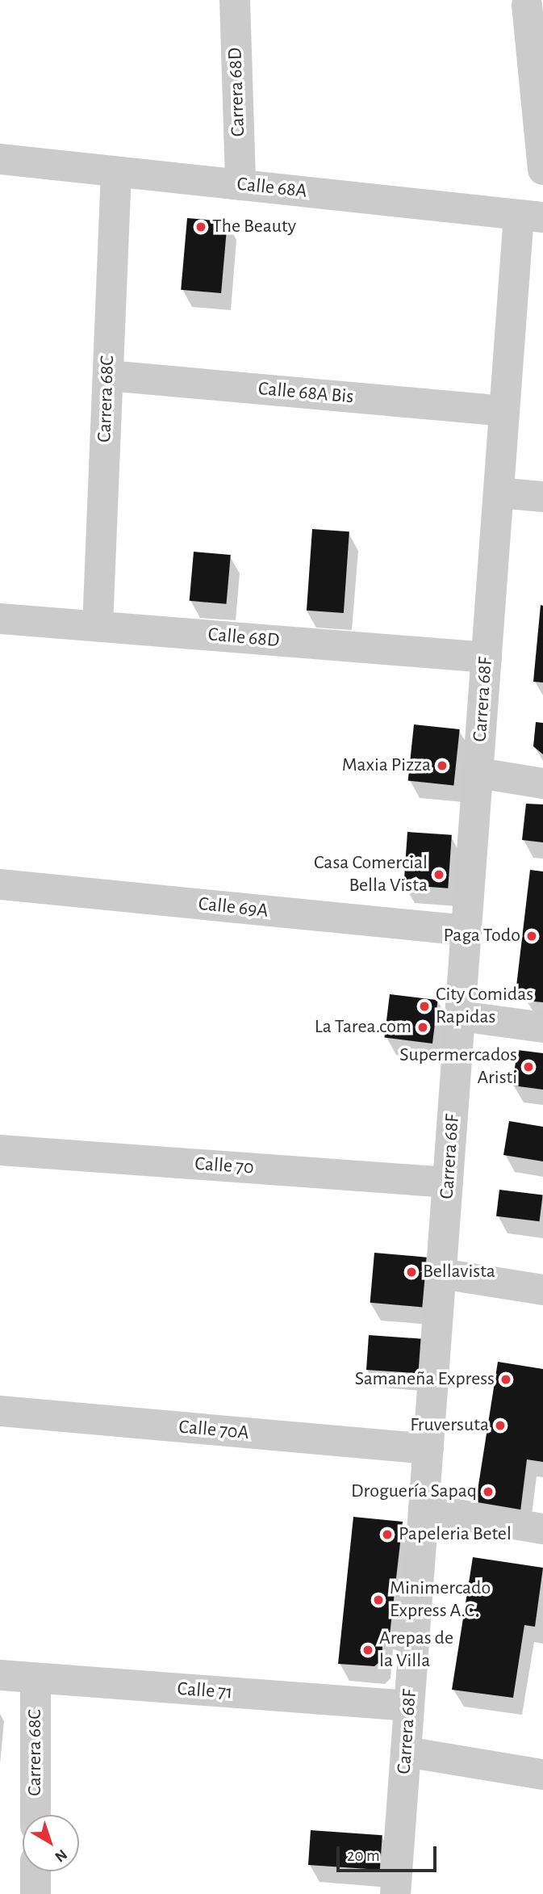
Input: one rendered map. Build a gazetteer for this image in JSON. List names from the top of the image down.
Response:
{
  "streets": {
    "street": [
      "Carrera 68D",
      "Calle 68A",
      "Calle 68A Bis",
      "Carrera 68C",
      "Calle 68D",
      "Carrera 68F",
      "Calle 69A",
      "Calle 70",
      "Calle 70A",
      "Calle 71"
    ]
  },
  "crossings": [
    ["Carrera 68D", "Calle 68A"],
    ["Calle 68A", "Carrera 68C"],
    ["Calle 68A", "Carrera 68F"],
    ["Calle 68A Bis", "Carrera 68C"],
    ["Calle 68A Bis", "Carrera 68F"],
    ["Carrera 68C", "Calle 68D"],
    ["Carrera 68C", "Calle 71"],
    ["Calle 68D", "Carrera 68F"],
    ["Carrera 68F", "Calle 69A"],
    ["Carrera 68F", "Calle 70"],
    ["Carrera 68F", "Calle 70A"],
    ["Carrera 68F", "Calle 71"]
  ],
  "places": [
    "The Beauty",
    "Maxia Pizza",
    "Casa Comercial Bella Vista",
    "Paga Todo",
    "City Comidas Rapidas",
    "La Tarea.com",
    "Supermercados Aristi",
    "Bellavista",
    "Samaneña Express",
    "Fruversuta",
    "Droguería Sapaq",
    "Papeleria Betel",
    "Minimercado Express A.C.",
    "Arepas de la Villa"
  ],
  "scale_bar": "20 m",
  "north": "bottom right"
}
